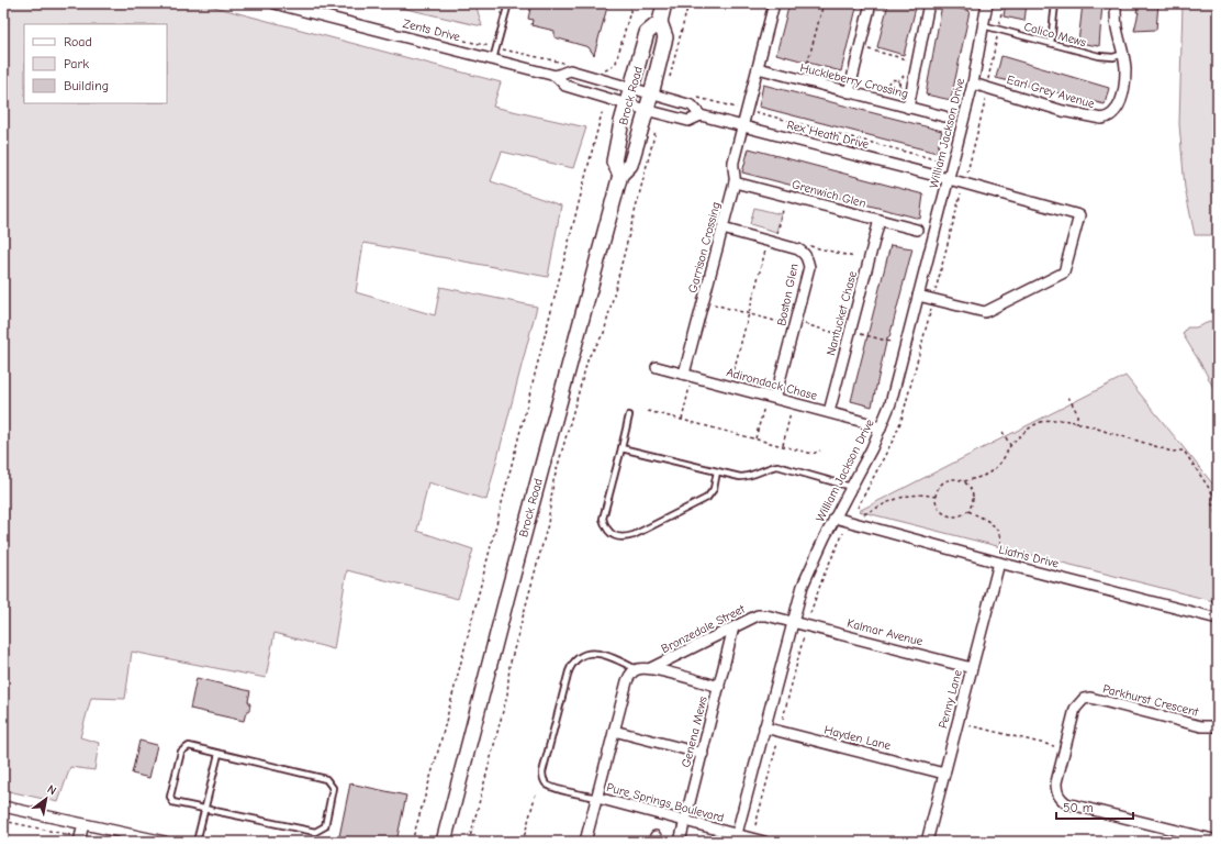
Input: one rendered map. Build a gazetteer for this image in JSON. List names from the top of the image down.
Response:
{
  "streets": {
    "main road": ["Brock Road"],
    "street": [
      "Zents Drive",
      "Huckleberry Crossing",
      "Earl Grey Avenue",
      "William Jackson Drive",
      "Rex Heath Drive",
      "Grenwich Glen",
      "Garrison Crossing",
      "Boston Glen",
      "Nantucket Chase",
      "Adirondack Chase",
      "Liatris Drive",
      "Bronzedale Street",
      "Kalmar Avenue",
      "Penny Lane",
      "Parkhurst Crescent",
      "Genena Mews",
      "Hayden Lane",
      "Pure Springs Boulevard"
    ],
    "lane": ["Calico Mews"]
  },
  "crossings": [
    ["Zents Drive", "Brock Road"],
    ["Zents Drive", "Rex Heath Drive"],
    ["Calico Mews", "Earl Grey Avenue"],
    ["Calico Mews", "William Jackson Drive"],
    ["Huckleberry Crossing", "Garrison Crossing"],
    ["Earl Grey Avenue", "William Jackson Drive"],
    ["Brock Road", "Rex Heath Drive"],
    ["William Jackson Drive", "Rex Heath Drive"],
    ["William Jackson Drive", "Adirondack Chase"],
    ["William Jackson Drive", "Liatris Drive"],
    ["William Jackson Drive", "Bronzedale Street"],
    ["William Jackson Drive", "Kalmar Avenue"],
    ["William Jackson Drive", "Hayden Lane"],
    ["William Jackson Drive", "Pure Springs Boulevard"],
    ["Rex Heath Drive", "Garrison Crossing"],
    ["Grenwich Glen", "Garrison Crossing"],
    ["Grenwich Glen", "Nantucket Chase"],
    ["Garrison Crossing", "Boston Glen"],
    ["Garrison Crossing", "Adirondack Chase"],
    ["Boston Glen", "Adirondack Chase"],
    ["Nantucket Chase", "Adirondack Chase"],
    ["Liatris Drive", "Penny Lane"],
    ["Bronzedale Street", "Kalmar Avenue"],
    ["Bronzedale Street", "Genena Mews"],
    ["Kalmar Avenue", "Penny Lane"],
    ["Penny Lane", "Hayden Lane"],
    ["Genena Mews", "Pure Springs Boulevard"]
  ],
  "legend": ["Road", "Park", "Building"],
  "scale_bar": "50 m",
  "north": "top right"
}
